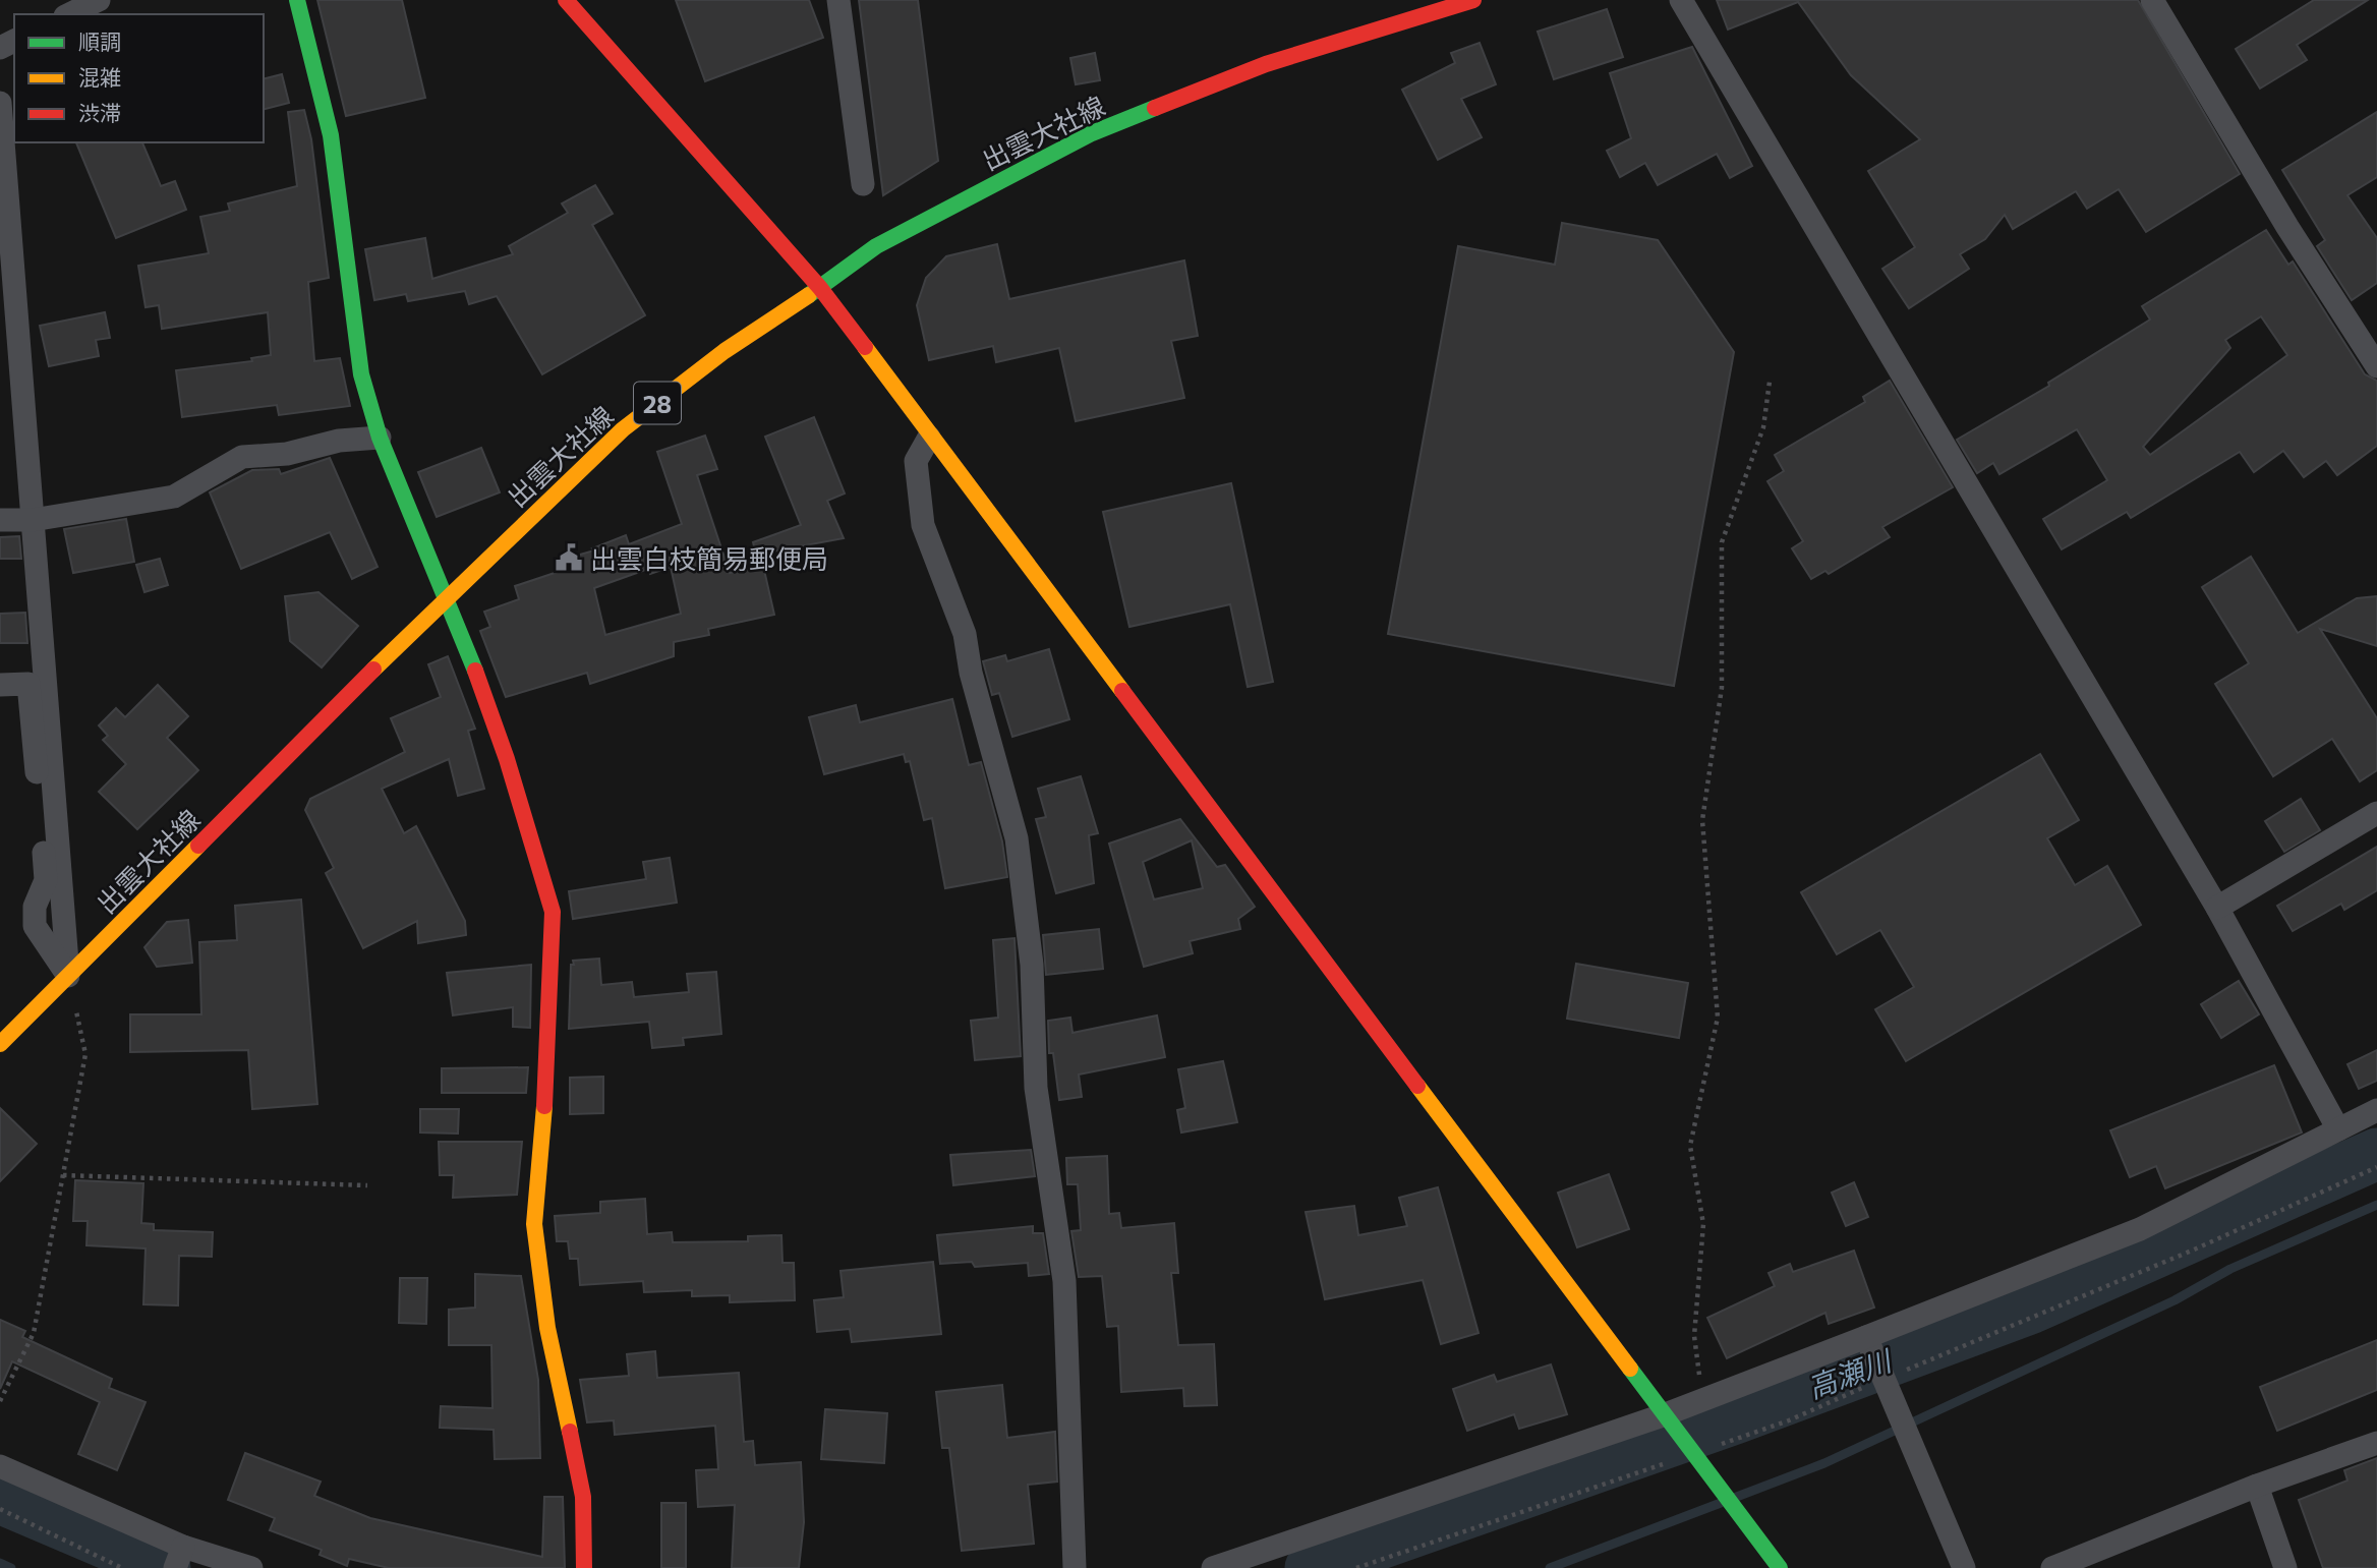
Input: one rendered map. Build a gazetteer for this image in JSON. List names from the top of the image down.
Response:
{
  "streets": {
    "street": ["出雲大社線", "28"]
  },
  "water": ["高瀬川"],
  "places": {
    "public building": ["出雲白枝簡易郵便局"]
  },
  "legend": ["順調", "混雑", "渋滞"]
}
